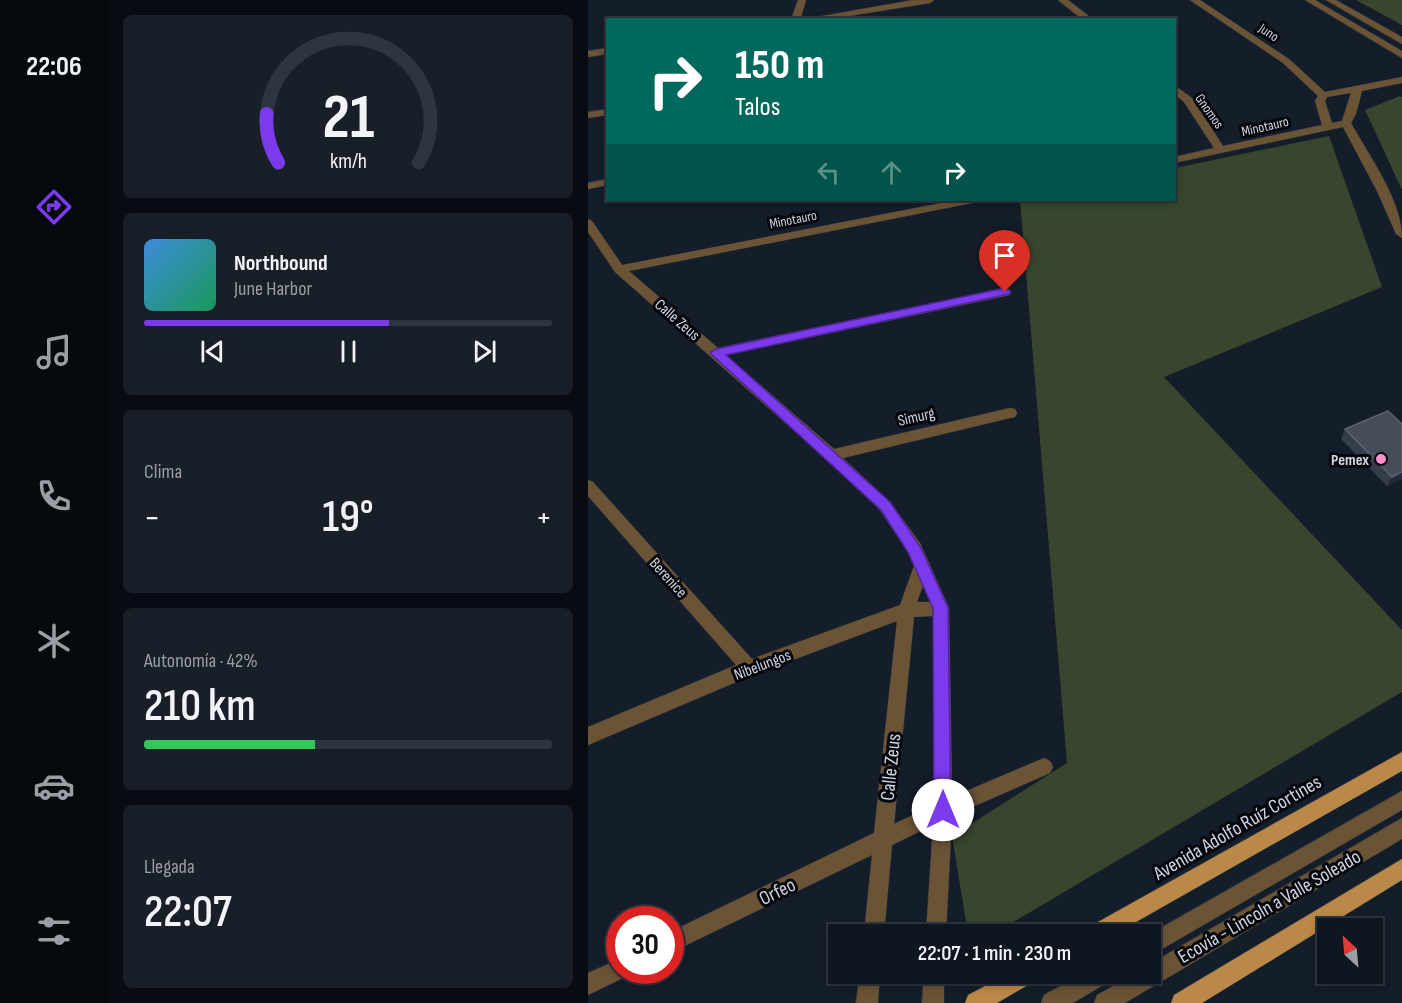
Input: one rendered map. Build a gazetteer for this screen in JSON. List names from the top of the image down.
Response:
{
  "streets": {
    "main road": ["Avenida Adolfo Ruíz Cortines"],
    "street": [
      "Juno",
      "Gnomos",
      "Minotauro",
      "Calle Zeus",
      "Simurg",
      "Berenice",
      "Nibelungos",
      "Orfeo",
      "Ecovía - Lincoln a Valle Soleado"
    ]
  },
  "crossings": [
    ["Gnomos", "Minotauro"],
    ["Minotauro", "Calle Zeus"],
    ["Calle Zeus", "Simurg"],
    ["Calle Zeus", "Nibelungos"],
    ["Calle Zeus", "Orfeo"],
    ["Berenice", "Nibelungos"]
  ],
  "places": ["Pemex"],
  "north": "top left",
  "page": {
    "tabs": "22:06",
    "turn": ["150 m", "Talos"],
    "song": ["Northbound", "June Harbor"],
    "tile": [
      "Clima",
      ["Autonomía · 42%", "210 km"],
      ["Llegada", "22:07"]
    ],
    "heat": ["−", "19°", "+"],
    "limit": "30",
    "trip": "22:07 · 1 min · 230 m",
    "gauge": ["21", "km/h"]
  }
}
